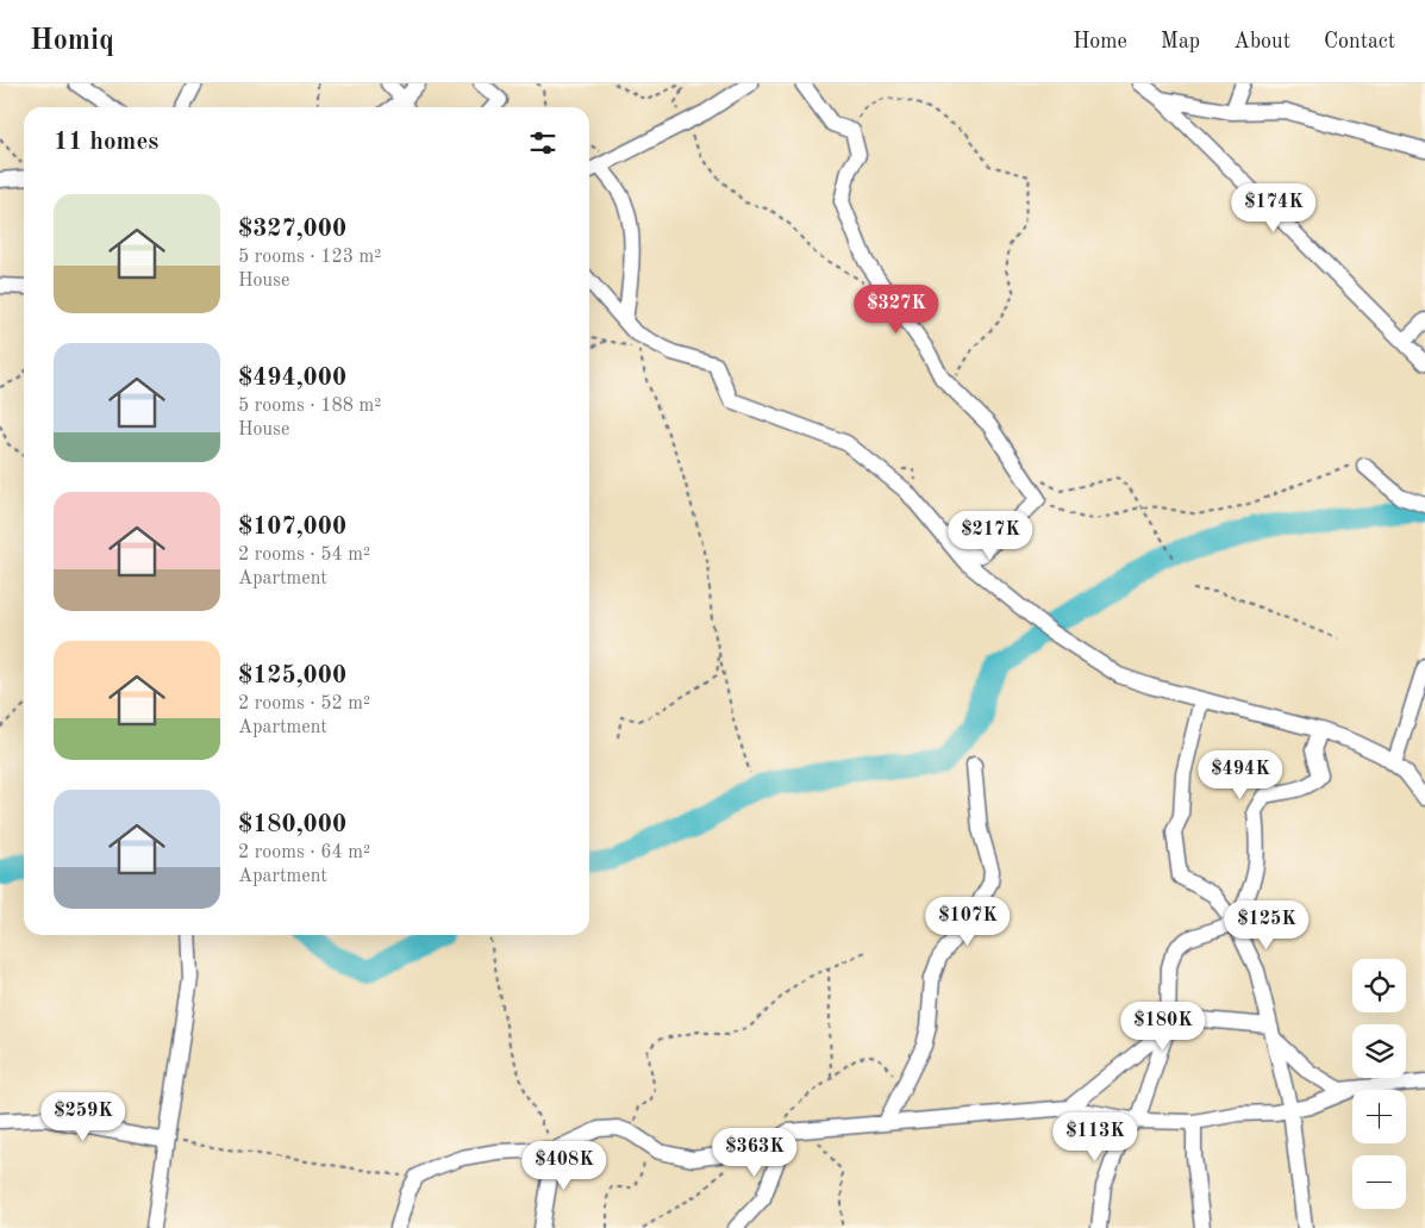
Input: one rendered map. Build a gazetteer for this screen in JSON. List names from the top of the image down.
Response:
{
  "page": {
    "header": "Homiq",
    "nav": [
      "Home",
      "Map",
      "About",
      "Contact"
    ],
    "heading": "11 homes",
    "list": [
      {
        "name": "$327,000",
        "note": "5 rooms · 123 m² · House"
      },
      {
        "name": "$494,000",
        "note": "5 rooms · 188 m² · House"
      },
      {
        "name": "$107,000",
        "note": "2 rooms · 54 m² · Apartment"
      },
      {
        "name": "$125,000",
        "note": "2 rooms · 52 m² · Apartment"
      },
      {
        "name": "$180,000",
        "note": "2 rooms · 64 m² · Apartment"
      }
    ],
    "price": [
      "$174K",
      "$327K",
      "$217K",
      "$494K",
      "$107K",
      "$125K",
      "$180K",
      "$259K",
      "$113K",
      "$363K",
      "$408K"
    ],
    "map_buttons": ["+", "−"]
  }
}
